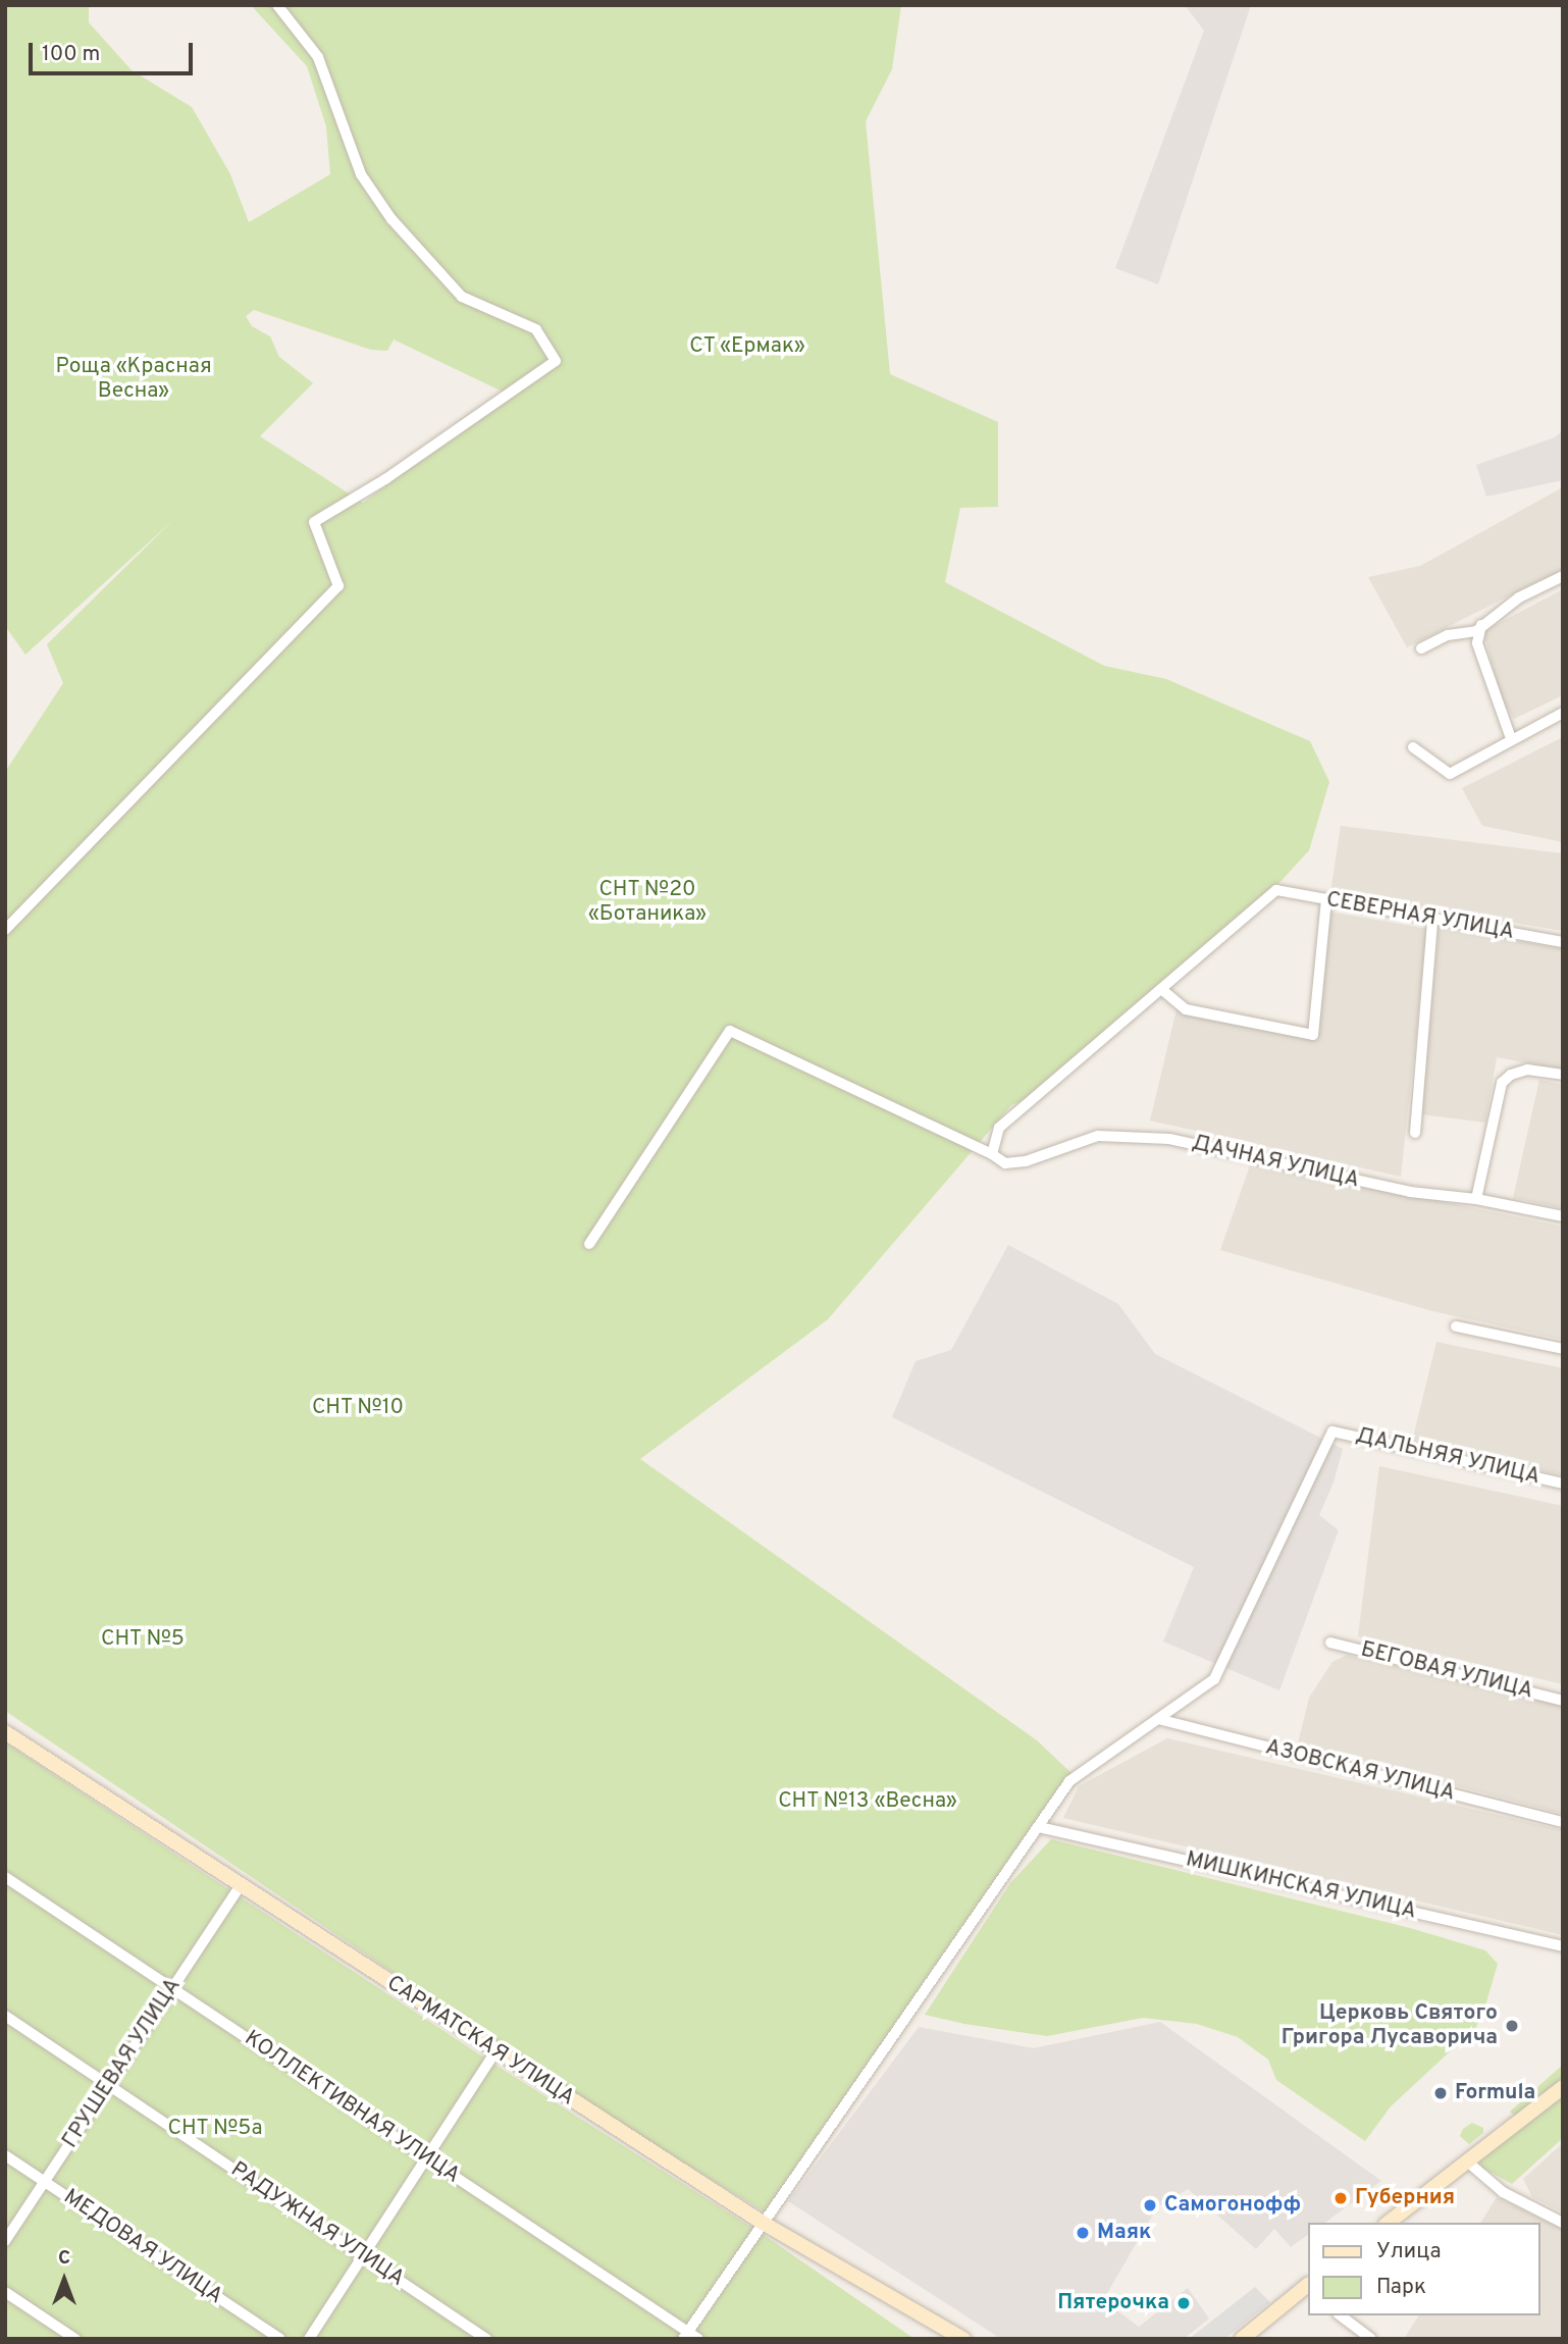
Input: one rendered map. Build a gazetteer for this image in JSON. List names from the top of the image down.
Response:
{
  "streets": {
    "main road": ["САРМАТСКАЯ УЛИЦА"],
    "street": [
      "СЕВЕРНАЯ УЛИЦА",
      "ДАЧНАЯ УЛИЦА",
      "ДАЛЬНЯЯ УЛИЦА",
      "БЕГОВАЯ УЛИЦА",
      "АЗОВСКАЯ УЛИЦА",
      "МИШКИНСКАЯ УЛИЦА",
      "ГРУШЕВАЯ УЛИЦА",
      "КОЛЛЕКТИВНАЯ УЛИЦА",
      "РАДУЖНАЯ УЛИЦА",
      "МЕДОВАЯ УЛИЦА"
    ]
  },
  "crossings": [
    ["ДАЛЬНЯЯ УЛИЦА", "АЗОВСКАЯ УЛИЦА"],
    ["САРМАТСКАЯ УЛИЦА", "ГРУШЕВАЯ УЛИЦА"],
    ["ГРУШЕВАЯ УЛИЦА", "КОЛЛЕКТИВНАЯ УЛИЦА"],
    ["ГРУШЕВАЯ УЛИЦА", "РАДУЖНАЯ УЛИЦА"],
    ["ГРУШЕВАЯ УЛИЦА", "МЕДОВАЯ УЛИЦА"]
  ],
  "parks": [
    "СТ «Ермак»",
    "Роща «Красная Весна»",
    "СНТ №20 «Ботаника»",
    "СНТ №10",
    "СНТ №5",
    "СНТ №13 «Весна»",
    "СНТ №5а"
  ],
  "places": [
    "Церковь Святого Григора Лусаворича",
    "Formula",
    "Губерния",
    "Самогонофф",
    "Маяк",
    "Пятерочка"
  ],
  "legend": ["Улица", "Парк"],
  "scale_bar": "100 m",
  "north": "top"
}
